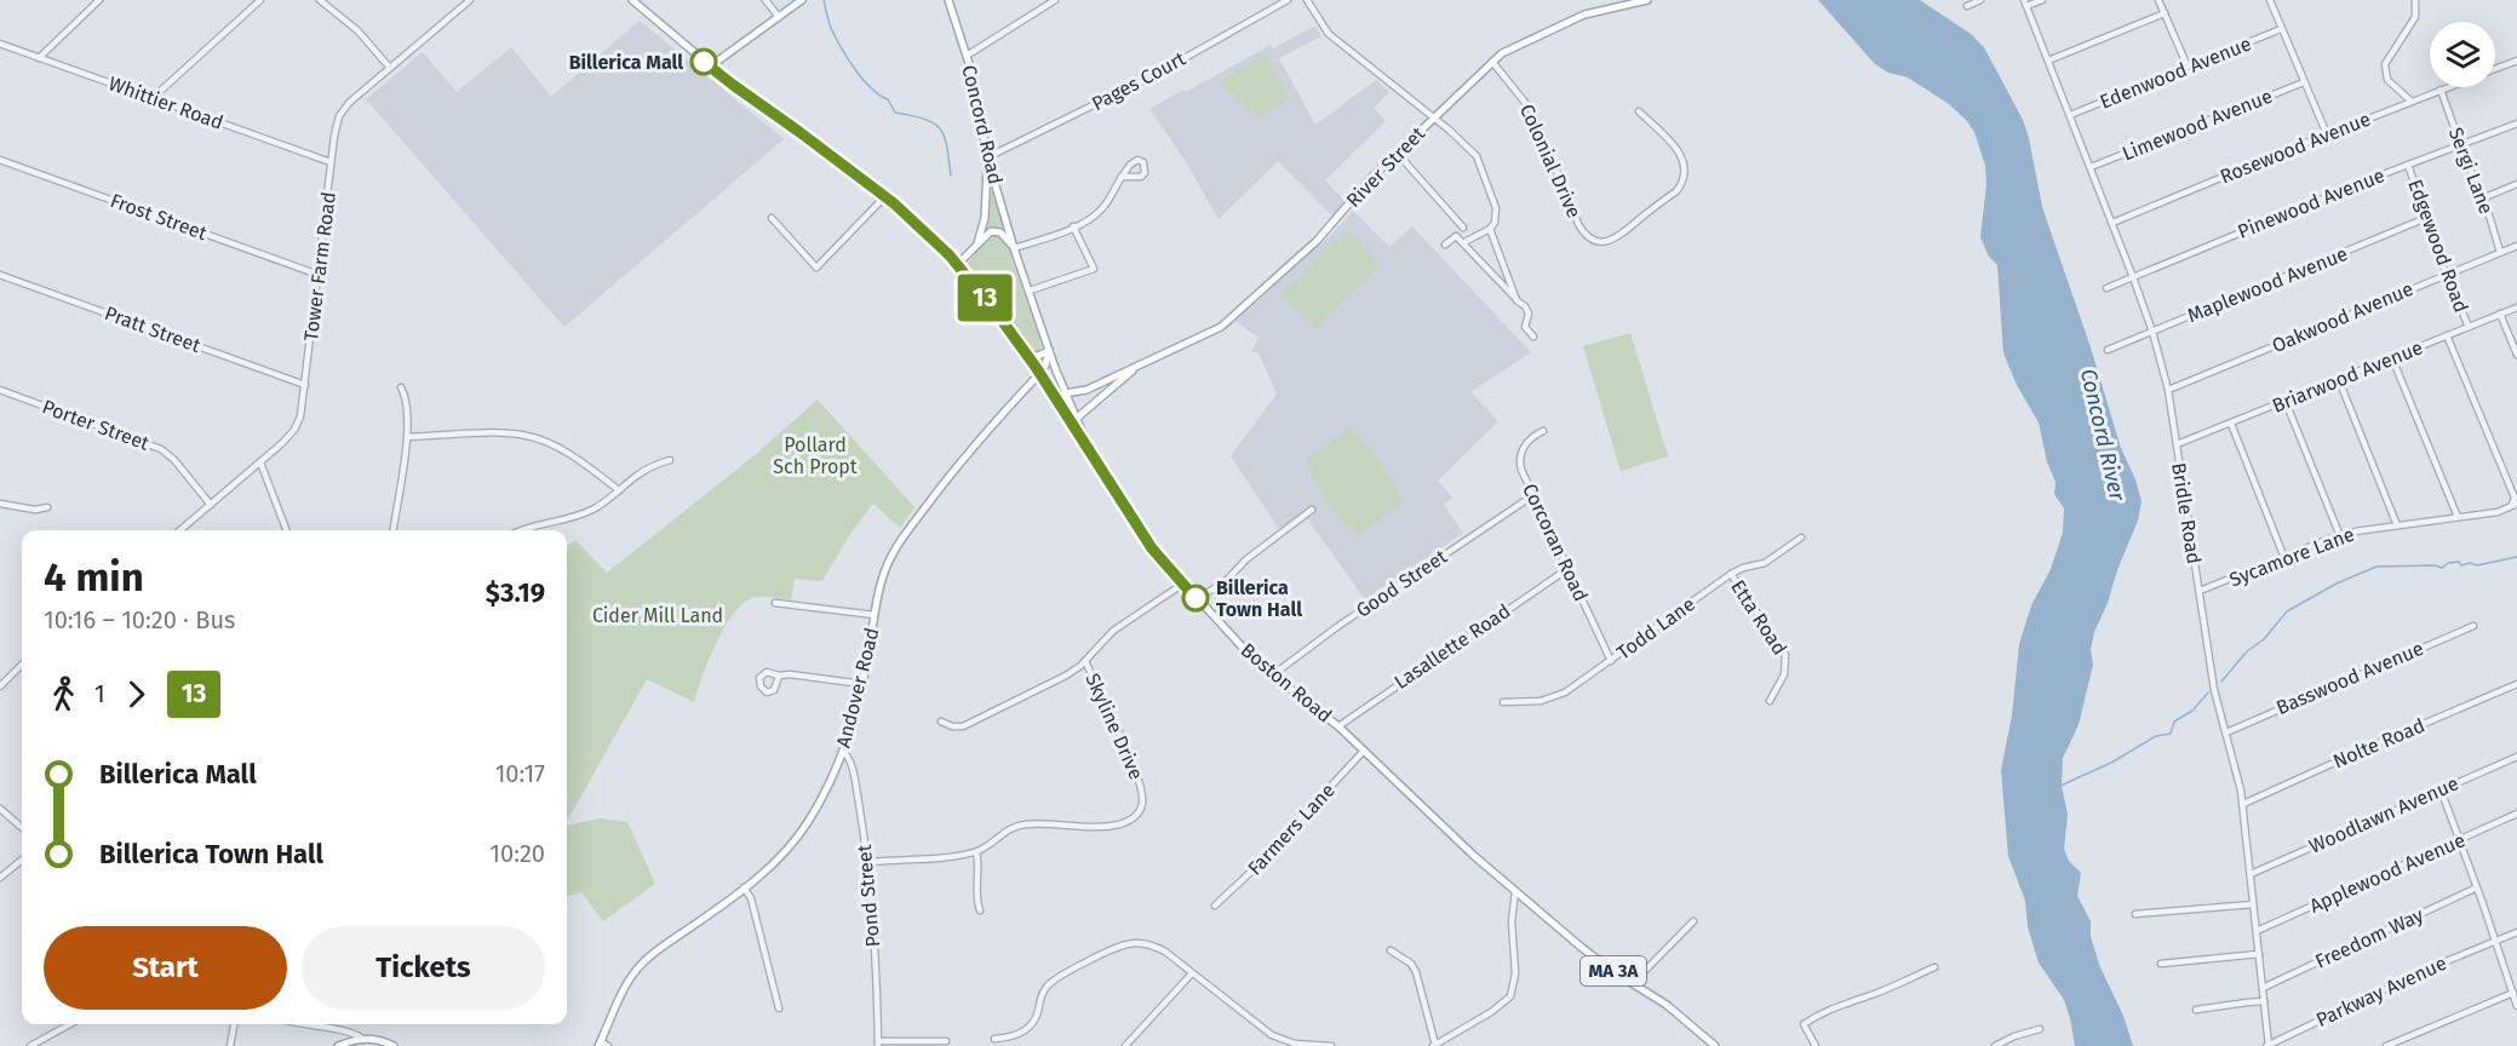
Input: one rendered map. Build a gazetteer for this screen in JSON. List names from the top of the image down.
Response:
{
  "streets": {
    "main road": [
      "Concord Road",
      "River Street",
      "Boston Road",
      "Andover Road",
      "MA 3A"
    ],
    "street": [
      "Edenwood Avenue",
      "Pages Court",
      "Whittier Road",
      "Limewood Avenue",
      "Rosewood Avenue",
      "Colonial Drive",
      "Sergi Lane",
      "Pinewood Avenue",
      "Frost Street",
      "Edgewood Road",
      "Tower Farm Road",
      "Maplewood Avenue",
      "Oakwood Avenue",
      "Pratt Street",
      "Briarwood Avenue",
      "Porter Street",
      "Bridle Road",
      "Corcoran Road",
      "Sycamore Lane",
      "Good Street",
      "Etta Road",
      "Todd Lane",
      "Lasallette Road",
      "Basswood Avenue",
      "Skyline Drive",
      "Nolte Road",
      "Woodlawn Avenue",
      "Farmers Lane",
      "Applewood Avenue",
      "Pond Street",
      "Freedom Way",
      "Parkway Avenue"
    ]
  },
  "crossings": [
    ["Edenwood Avenue", "Bridle Road"],
    ["Pages Court", "Concord Road"],
    ["Whittier Road", "Tower Farm Road"],
    ["Concord Road", "River Street"],
    ["Concord Road", "Boston Road"],
    ["Limewood Avenue", "Bridle Road"],
    ["Rosewood Avenue", "Sergi Lane"],
    ["Rosewood Avenue", "Bridle Road"],
    ["Colonial Drive", "River Street"],
    ["River Street", "Boston Road"],
    ["Sergi Lane", "Pinewood Avenue"],
    ["Sergi Lane", "Oakwood Avenue"],
    ["Pinewood Avenue", "Edgewood Road"],
    ["Pinewood Avenue", "Bridle Road"],
    ["Frost Street", "Tower Farm Road"],
    ["Edgewood Road", "Maplewood Avenue"],
    ["Edgewood Road", "Oakwood Avenue"],
    ["Edgewood Road", "Briarwood Avenue"],
    ["Tower Farm Road", "Pratt Street"],
    ["Tower Farm Road", "Porter Street"],
    ["Maplewood Avenue", "Bridle Road"],
    ["Oakwood Avenue", "Bridle Road"],
    ["Briarwood Avenue", "Bridle Road"],
    ["Bridle Road", "Sycamore Lane"],
    ["Bridle Road", "Basswood Avenue"],
    ["Bridle Road", "Nolte Road"],
    ["Bridle Road", "Woodlawn Avenue"],
    ["Bridle Road", "Applewood Avenue"],
    ["Bridle Road", "Freedom Way"],
    ["Bridle Road", "Parkway Avenue"],
    ["Corcoran Road", "Good Street"],
    ["Corcoran Road", "Todd Lane"],
    ["Corcoran Road", "Lasallette Road"],
    ["Good Street", "Boston Road"],
    ["Etta Road", "Todd Lane"],
    ["Lasallette Road", "Boston Road"],
    ["Boston Road", "Andover Road"],
    ["Boston Road", "Farmers Lane"],
    ["Andover Road", "Pond Street"],
    ["Skyline Drive", "Pond Street"]
  ],
  "water": ["Concord River"],
  "parks": ["Pollard Sch Propt", "Cider Mill Land"],
  "places": ["Billerica Mall", "Billerica Town Hall"],
  "lines": ["bus line 13"],
  "page": {
    "on_map": "13",
    "heading": ["4 min", "10:16 – 10:20 · Bus", "$3.19"],
    "legs": ["1", "13"],
    "list": [
      {
        "name": "Billerica Mall",
        "value": "10:17"
      },
      {
        "name": "Billerica Town Hall",
        "value": "10:20"
      }
    ],
    "buttons": ["Start", "Tickets"]
  }
}
